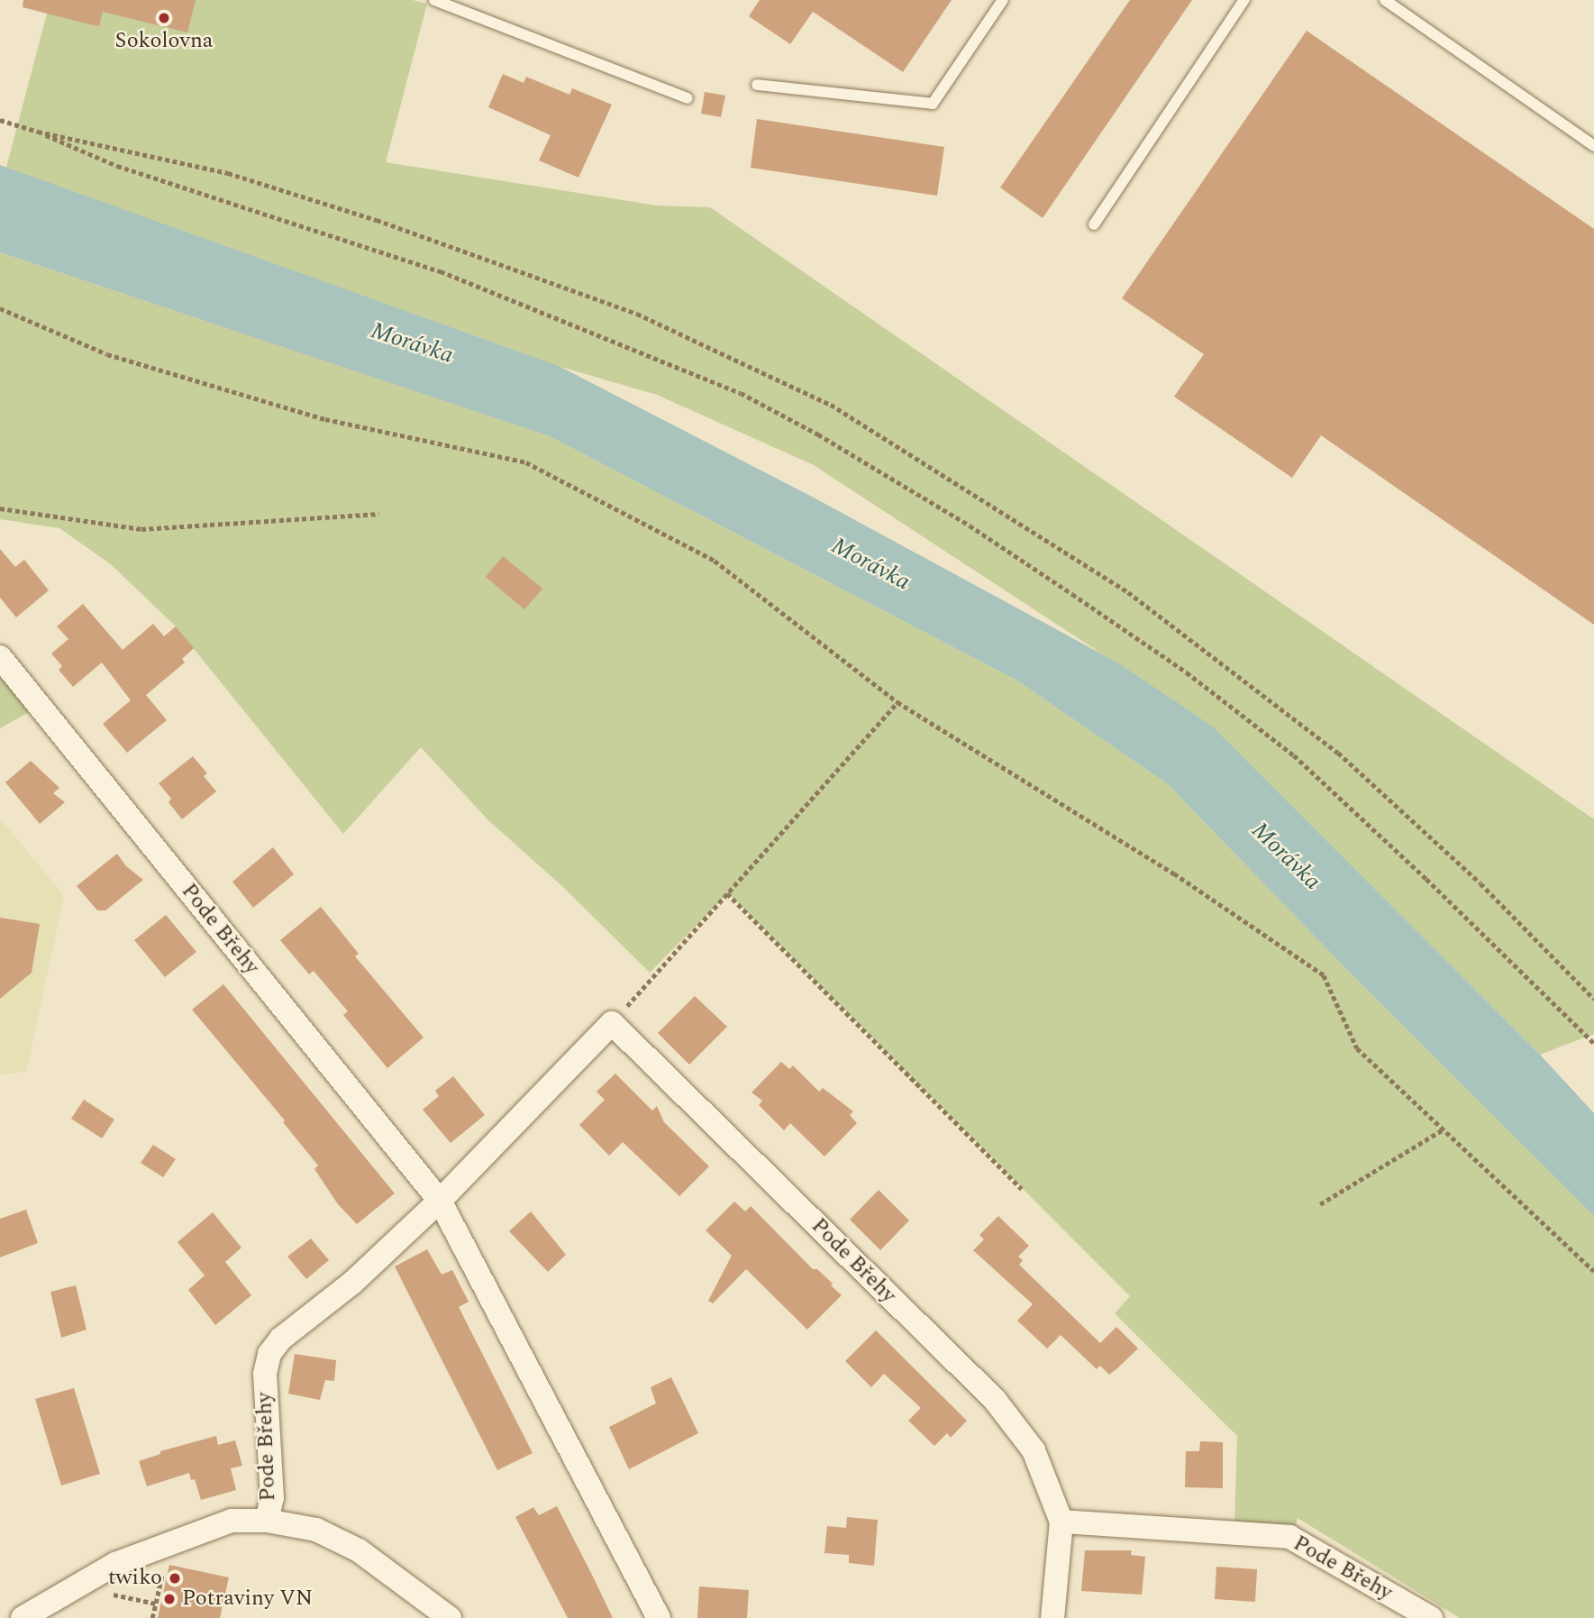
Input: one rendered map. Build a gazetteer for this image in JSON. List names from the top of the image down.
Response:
{
  "streets": {
    "street": ["Pode Břehy"]
  },
  "water": ["Morávka"],
  "places": ["Sokolovna", "twiko", "Potraviny VN"]
}
